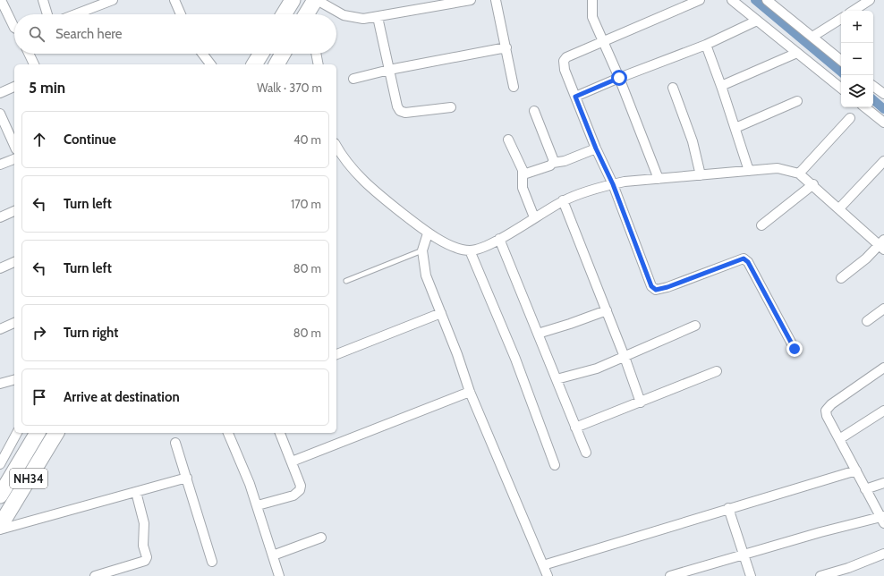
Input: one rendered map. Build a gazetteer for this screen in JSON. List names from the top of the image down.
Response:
{
  "streets": {
    "highway": ["NH34"]
  },
  "page": {
    "map_buttons": ["+", "−"],
    "search": "Search here",
    "heading": ["5 min", "Walk · 370 m"],
    "list": [
      ["Continue", "40 m"],
      ["Turn left", "170 m"],
      ["Turn left", "80 m"],
      ["Turn right", "80 m"],
      "Arrive at destination"
    ]
  }
}
